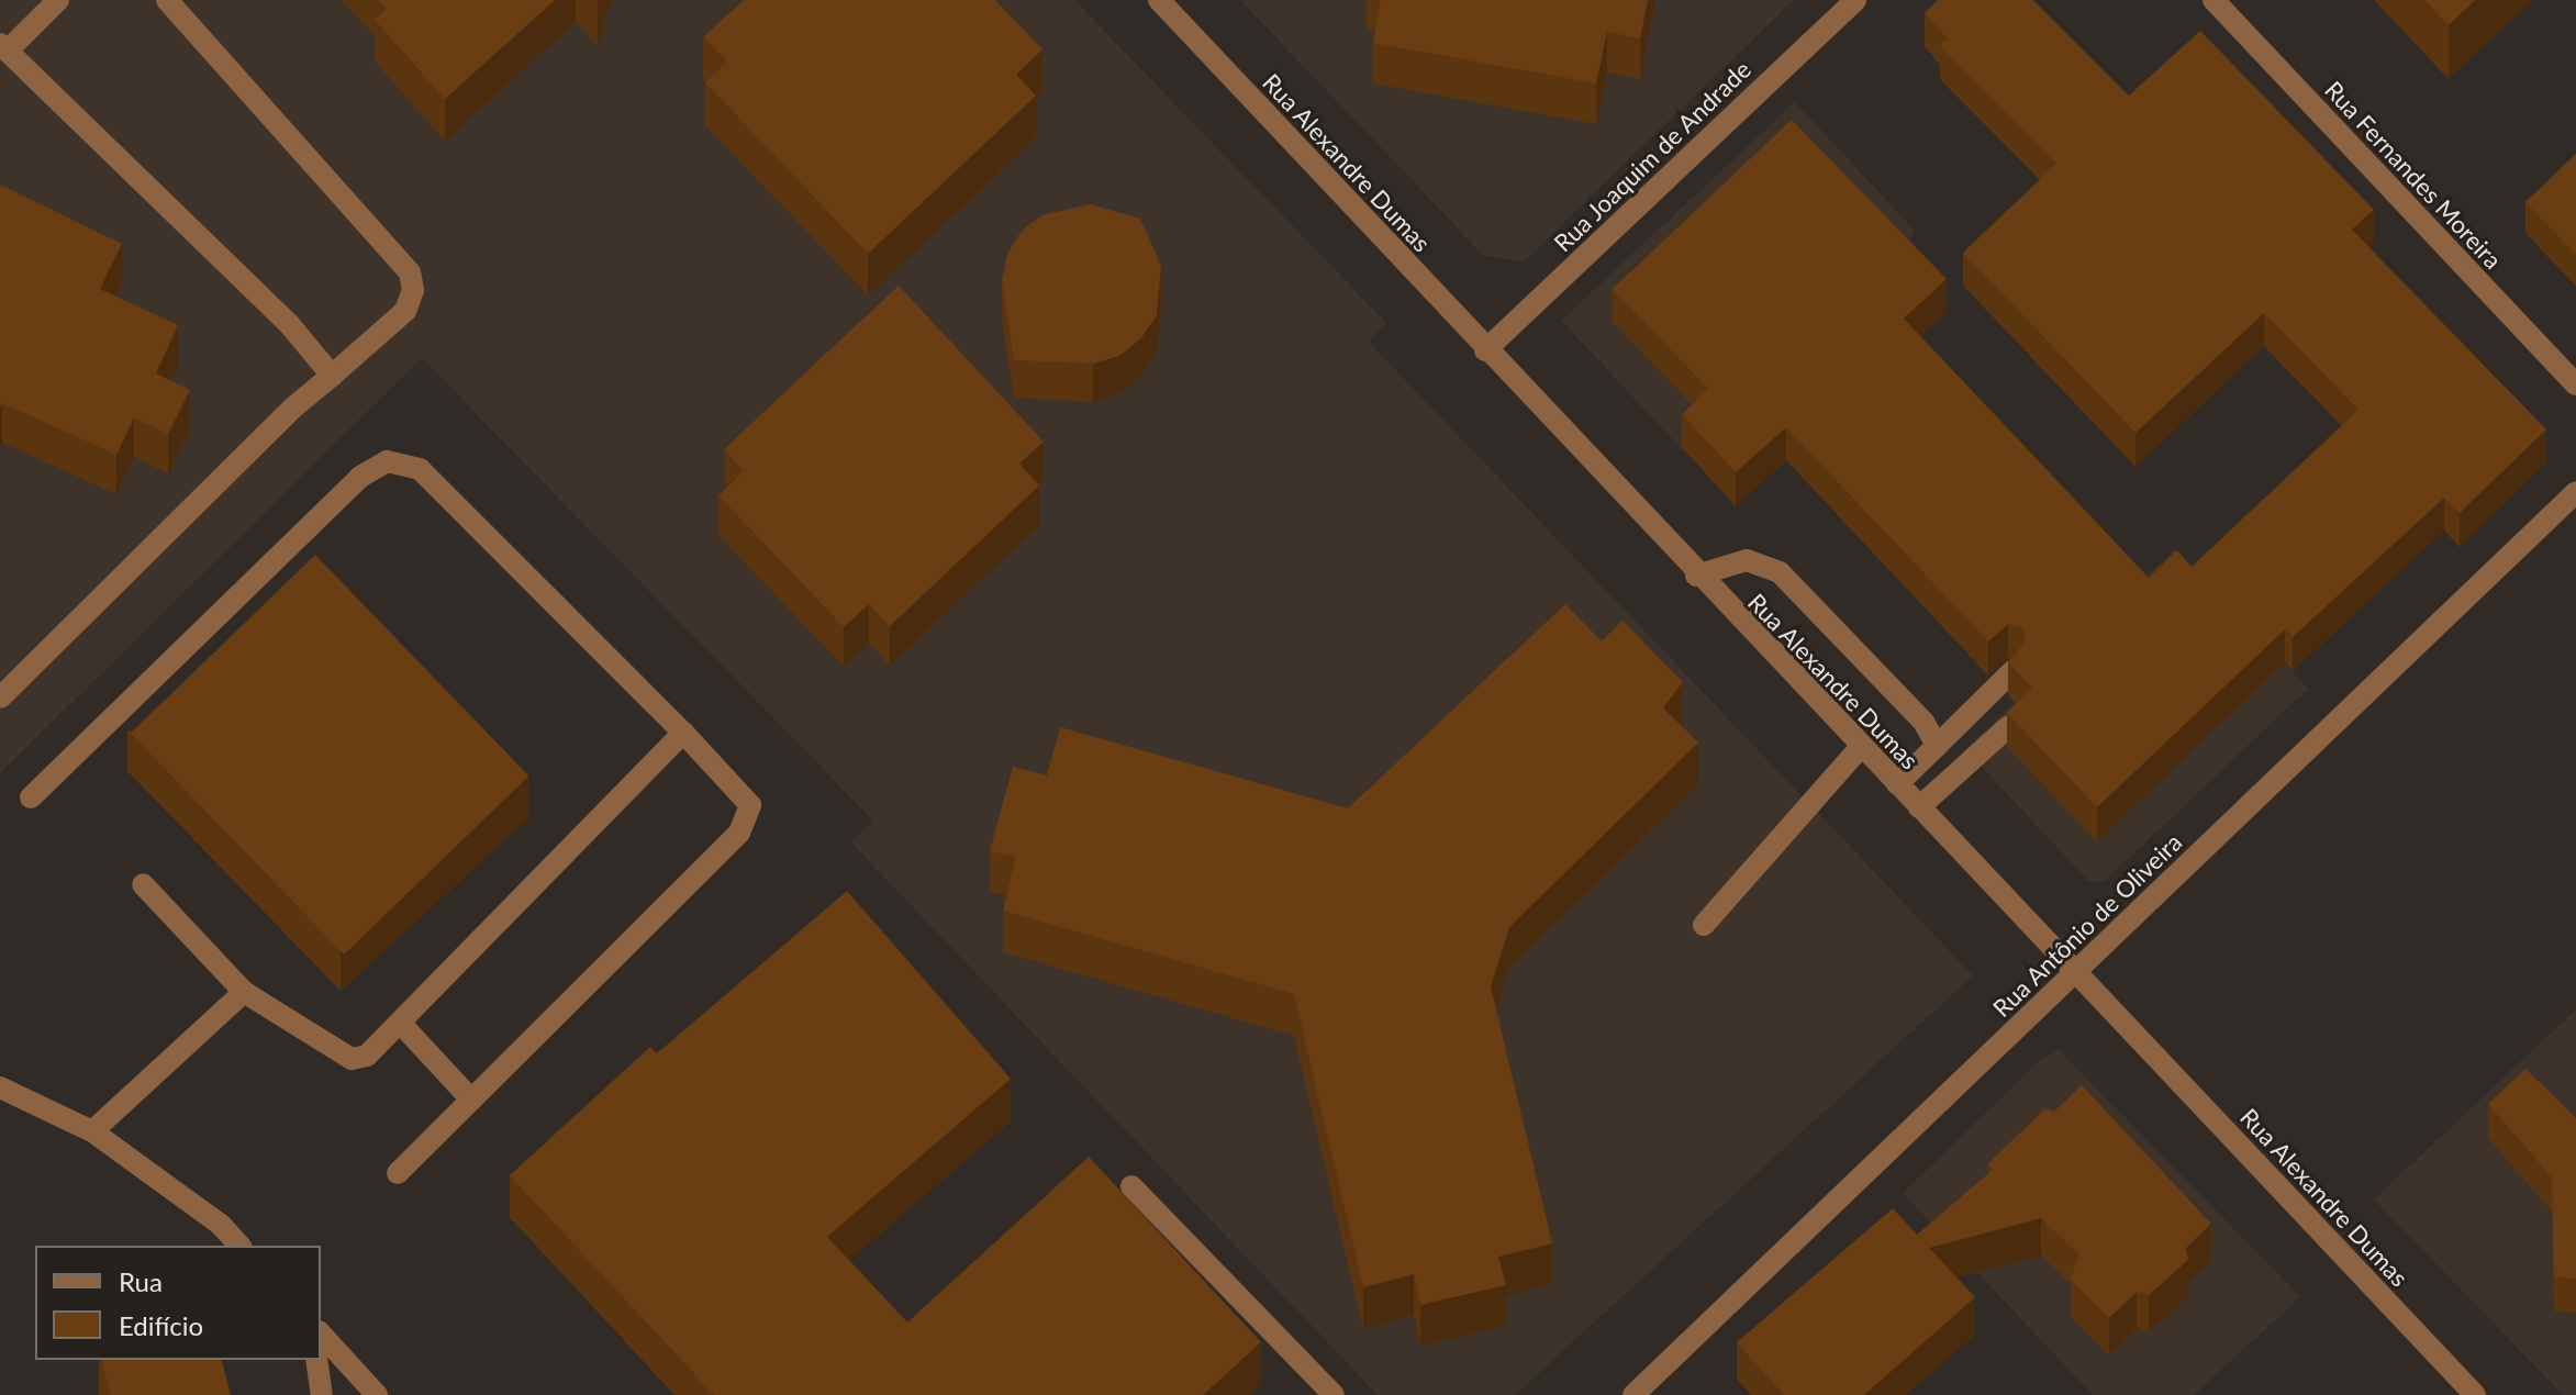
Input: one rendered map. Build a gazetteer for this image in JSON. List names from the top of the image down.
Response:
{
  "streets": {
    "street": [
      "Rua Joaquim de Andrade",
      "Rua Alexandre Dumas",
      "Rua Fernandes Moreira",
      "Rua Antônio de Oliveira"
    ]
  },
  "crossings": [
    ["Rua Joaquim de Andrade", "Rua Alexandre Dumas"],
    ["Rua Alexandre Dumas", "Rua Antônio de Oliveira"]
  ],
  "legend": ["Rua", "Edifício"]
}
